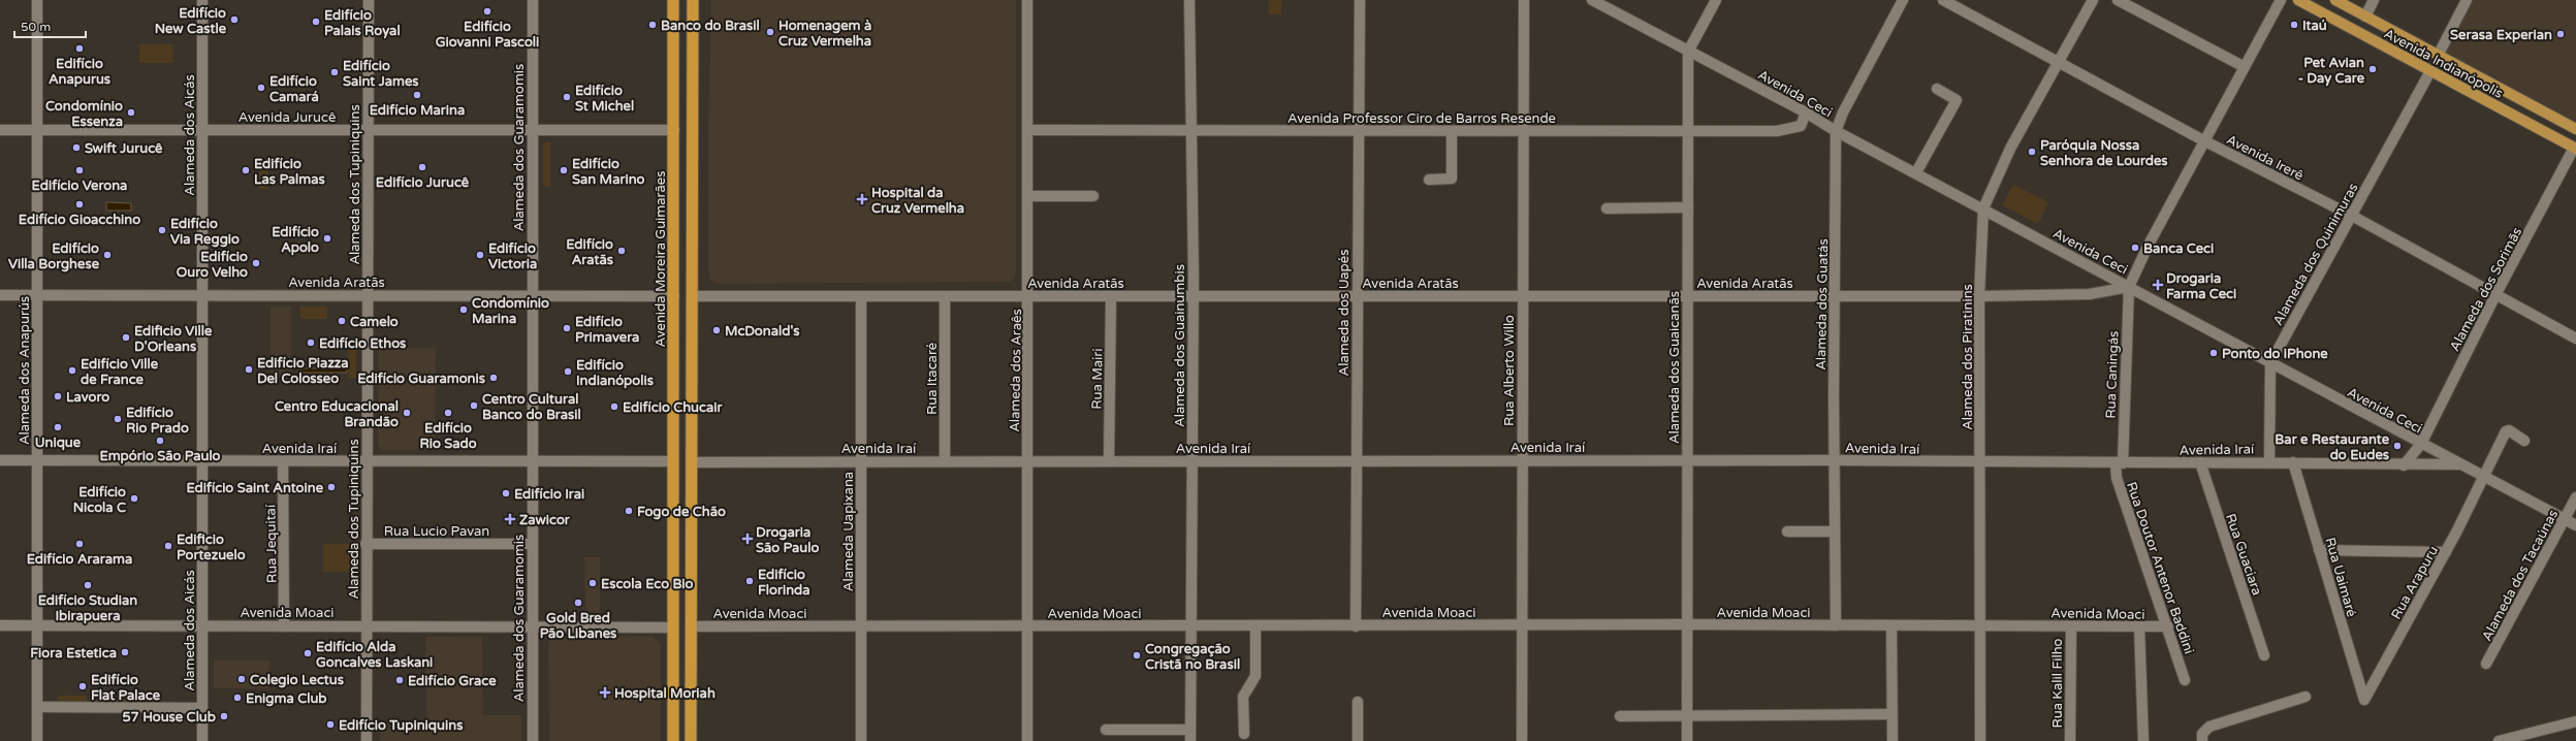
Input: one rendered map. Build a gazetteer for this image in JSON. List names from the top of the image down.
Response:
{
  "streets": {
    "highway": ["Avenida Moreira Guimarães"],
    "main road": ["Avenida Indianópolis"],
    "street": [
      "Avenida Ceci",
      "Avenida Jurucê",
      "Avenida Professor Ciro de Barros Resende",
      "Alameda dos Aicás",
      "Alameda dos Guaramomis",
      "Avenida Irerê",
      "Alameda dos Tupiniquins",
      "Alameda dos Quinimuras",
      "Avenida Aratãs",
      "Alameda dos Sorimãs",
      "Alameda dos Guatás",
      "Alameda dos Uapés",
      "Alameda dos Guainumbis",
      "Alameda dos Piratinins",
      "Alameda dos Guaicanãs",
      "Alameda dos Anapurús",
      "Alameda dos Araês",
      "Rua Alberto Willo",
      "Rua Caningás",
      "Rua Itacaré",
      "Rua Mairi",
      "Avenida Iraí",
      "Rua Lucio Pavan",
      "Alameda Uapixana",
      "Rua Jequitaí",
      "Rua Guaciara",
      "Rua Doutor Antenor Baddini",
      "Alameda dos Tacaúnas",
      "Rua Uaimaré",
      "Rua Arapuru",
      "Avenida Moaci",
      "Rua Kalil Filho"
    ]
  },
  "crossings": [
    ["Avenida Indianópolis", "Alameda dos Quinimuras"],
    ["Avenida Indianópolis", "Alameda dos Sorimãs"],
    ["Avenida Ceci", "Avenida Professor Ciro de Barros Resende"],
    ["Avenida Ceci", "Alameda dos Quinimuras"],
    ["Avenida Ceci", "Avenida Aratãs"],
    ["Avenida Ceci", "Alameda dos Sorimãs"],
    ["Avenida Ceci", "Alameda dos Guatás"],
    ["Avenida Ceci", "Alameda dos Piratinins"],
    ["Avenida Ceci", "Alameda dos Guaicanãs"],
    ["Avenida Ceci", "Rua Caningás"],
    ["Avenida Ceci", "Avenida Iraí"],
    ["Avenida Ceci", "Alameda dos Tacaúnas"],
    ["Avenida Ceci", "Rua Arapuru"],
    ["Avenida Jurucê", "Alameda dos Aicás"],
    ["Avenida Jurucê", "Alameda dos Guaramomis"],
    ["Avenida Jurucê", "Alameda dos Tupiniquins"],
    ["Avenida Jurucê", "Avenida Moreira Guimarães"],
    ["Avenida Jurucê", "Alameda dos Anapurús"],
    ["Avenida Professor Ciro de Barros Resende", "Alameda dos Uapés"],
    ["Avenida Professor Ciro de Barros Resende", "Alameda dos Guainumbis"],
    ["Avenida Professor Ciro de Barros Resende", "Alameda dos Guaicanãs"],
    ["Avenida Professor Ciro de Barros Resende", "Alameda dos Araês"],
    ["Avenida Professor Ciro de Barros Resende", "Rua Alberto Willo"],
    ["Alameda dos Aicás", "Avenida Aratãs"],
    ["Alameda dos Aicás", "Avenida Iraí"],
    ["Alameda dos Aicás", "Avenida Moaci"],
    ["Alameda dos Guaramomis", "Avenida Aratãs"],
    ["Alameda dos Guaramomis", "Avenida Iraí"],
    ["Alameda dos Guaramomis", "Rua Lucio Pavan"],
    ["Alameda dos Guaramomis", "Avenida Moaci"],
    ["Avenida Irerê", "Alameda dos Quinimuras"],
    ["Avenida Irerê", "Alameda dos Sorimãs"],
    ["Avenida Irerê", "Alameda dos Piratinins"],
    ["Avenida Irerê", "Rua Caningás"],
    ["Alameda dos Tupiniquins", "Avenida Aratãs"],
    ["Alameda dos Tupiniquins", "Avenida Iraí"],
    ["Alameda dos Tupiniquins", "Rua Lucio Pavan"],
    ["Alameda dos Tupiniquins", "Avenida Moaci"],
    ["Alameda dos Quinimuras", "Avenida Iraí"],
    ["Avenida Moreira Guimarães", "Avenida Aratãs"],
    ["Avenida Moreira Guimarães", "Avenida Iraí"],
    ["Avenida Moreira Guimarães", "Avenida Moaci"],
    ["Avenida Aratãs", "Alameda dos Guatás"],
    ["Avenida Aratãs", "Alameda dos Uapés"],
    ["Avenida Aratãs", "Alameda dos Guainumbis"],
    ["Avenida Aratãs", "Alameda dos Piratinins"],
    ["Avenida Aratãs", "Alameda dos Guaicanãs"],
    ["Avenida Aratãs", "Alameda dos Anapurús"],
    ["Avenida Aratãs", "Alameda dos Araês"],
    ["Avenida Aratãs", "Rua Alberto Willo"],
    ["Avenida Aratãs", "Rua Caningás"],
    ["Avenida Aratãs", "Rua Itacaré"],
    ["Avenida Aratãs", "Rua Mairi"],
    ["Avenida Aratãs", "Alameda Uapixana"],
    ["Alameda dos Guatás", "Avenida Iraí"],
    ["Alameda dos Guatás", "Avenida Moaci"],
    ["Alameda dos Uapés", "Avenida Iraí"],
    ["Alameda dos Uapés", "Avenida Moaci"],
    ["Alameda dos Guainumbis", "Avenida Iraí"],
    ["Alameda dos Guainumbis", "Avenida Moaci"],
    ["Alameda dos Piratinins", "Avenida Iraí"],
    ["Alameda dos Piratinins", "Avenida Moaci"],
    ["Alameda dos Guaicanãs", "Avenida Iraí"],
    ["Alameda dos Guaicanãs", "Avenida Moaci"],
    ["Alameda dos Anapurús", "Avenida Iraí"],
    ["Alameda dos Anapurús", "Avenida Moaci"],
    ["Alameda dos Araês", "Avenida Iraí"],
    ["Alameda dos Araês", "Avenida Moaci"],
    ["Rua Alberto Willo", "Avenida Iraí"],
    ["Rua Alberto Willo", "Avenida Moaci"],
    ["Rua Caningás", "Avenida Iraí"],
    ["Rua Caningás", "Rua Doutor Antenor Baddini"],
    ["Rua Itacaré", "Avenida Iraí"],
    ["Rua Mairi", "Avenida Iraí"],
    ["Avenida Iraí", "Alameda Uapixana"],
    ["Avenida Iraí", "Rua Jequitaí"],
    ["Avenida Iraí", "Rua Guaciara"],
    ["Avenida Iraí", "Rua Doutor Antenor Baddini"],
    ["Avenida Iraí", "Rua Uaimaré"],
    ["Alameda Uapixana", "Avenida Moaci"],
    ["Rua Jequitaí", "Avenida Moaci"],
    ["Rua Doutor Antenor Baddini", "Avenida Moaci"],
    ["Rua Uaimaré", "Rua Arapuru"],
    ["Avenida Moaci", "Rua Kalil Filho"]
  ],
  "places": {
    "other": [
      "Edifício Giovanni Pascoli",
      "Edifício New Castle",
      "Edifício Palais Royal",
      "Banco do Brasil",
      "Itaú",
      "Homenagem à Cruz Vermelha",
      "Serasa Experian",
      "Edifício Anapurus",
      "Pet Avian - Day Care",
      "Edifício Saint James",
      "Edifício Camará",
      "Edifício Marina",
      "Edifício St Michel",
      "Condomínio Essenza",
      "Swift Jurucê",
      "Paróquia Nossa Senhora de Lourdes",
      "Edifício Jurucê",
      "Edifício Verona",
      "Edifício Las Palmas",
      "Edifício San Marino",
      "Edifício Gioacchino",
      "Edifício Via Reggio",
      "Edifício Apolo",
      "Banca Ceci",
      "Edifício Aratãs",
      "Edifício Villa Borghese",
      "Edifício Victoria",
      "Edifício Ouro Velho",
      "Condomínio Marina",
      "Camelo",
      "Edifício Primavera",
      "McDonald's",
      "Edificio Ville D'Orleans",
      "Edifício Ethos",
      "Ponto do iPhone",
      "Edifício Piazza Del Colosseo",
      "Edifício Ville de France",
      "Edifício Indianópolis",
      "Edifício Guaramonis",
      "Lavoro",
      "Centro Cultural Banco do Brasil",
      "Edifício Chucair",
      "Centro Educacional Brandão",
      "Edifício Rio Sado",
      "Edifício Rio Prado",
      "Unique",
      "Empório São Paulo",
      "Bar e Restaurante do Eudes",
      "Edifício Saint Antoine",
      "Edifício Irai",
      "Edifício Nicola C",
      "Fogo de Chão",
      "Edifício Ararama",
      "Edificio Portezuelo",
      "Edifício Florinda",
      "Escola Eco Bio",
      "Edifício Studian Ibirapuera",
      "Gold Bred Pão Libanes",
      "Fiora Estetica",
      "Edifício Alda Goncalves Laskani",
      "Congregação Cristã no Brasil",
      "Colegio Lectus",
      "Edifício Grace",
      "Edifício Flat Palace",
      "Enigma Club",
      "57 House Club",
      "Edifício Tupiniquins"
    ],
    "health": [
      "Hospital da Cruz Vermelha",
      "Drogaria Farma Ceci",
      "Zawicor",
      "Drogaria São Paulo",
      "Hospital Moriah"
    ]
  },
  "scale_bar": "50 m"
}
